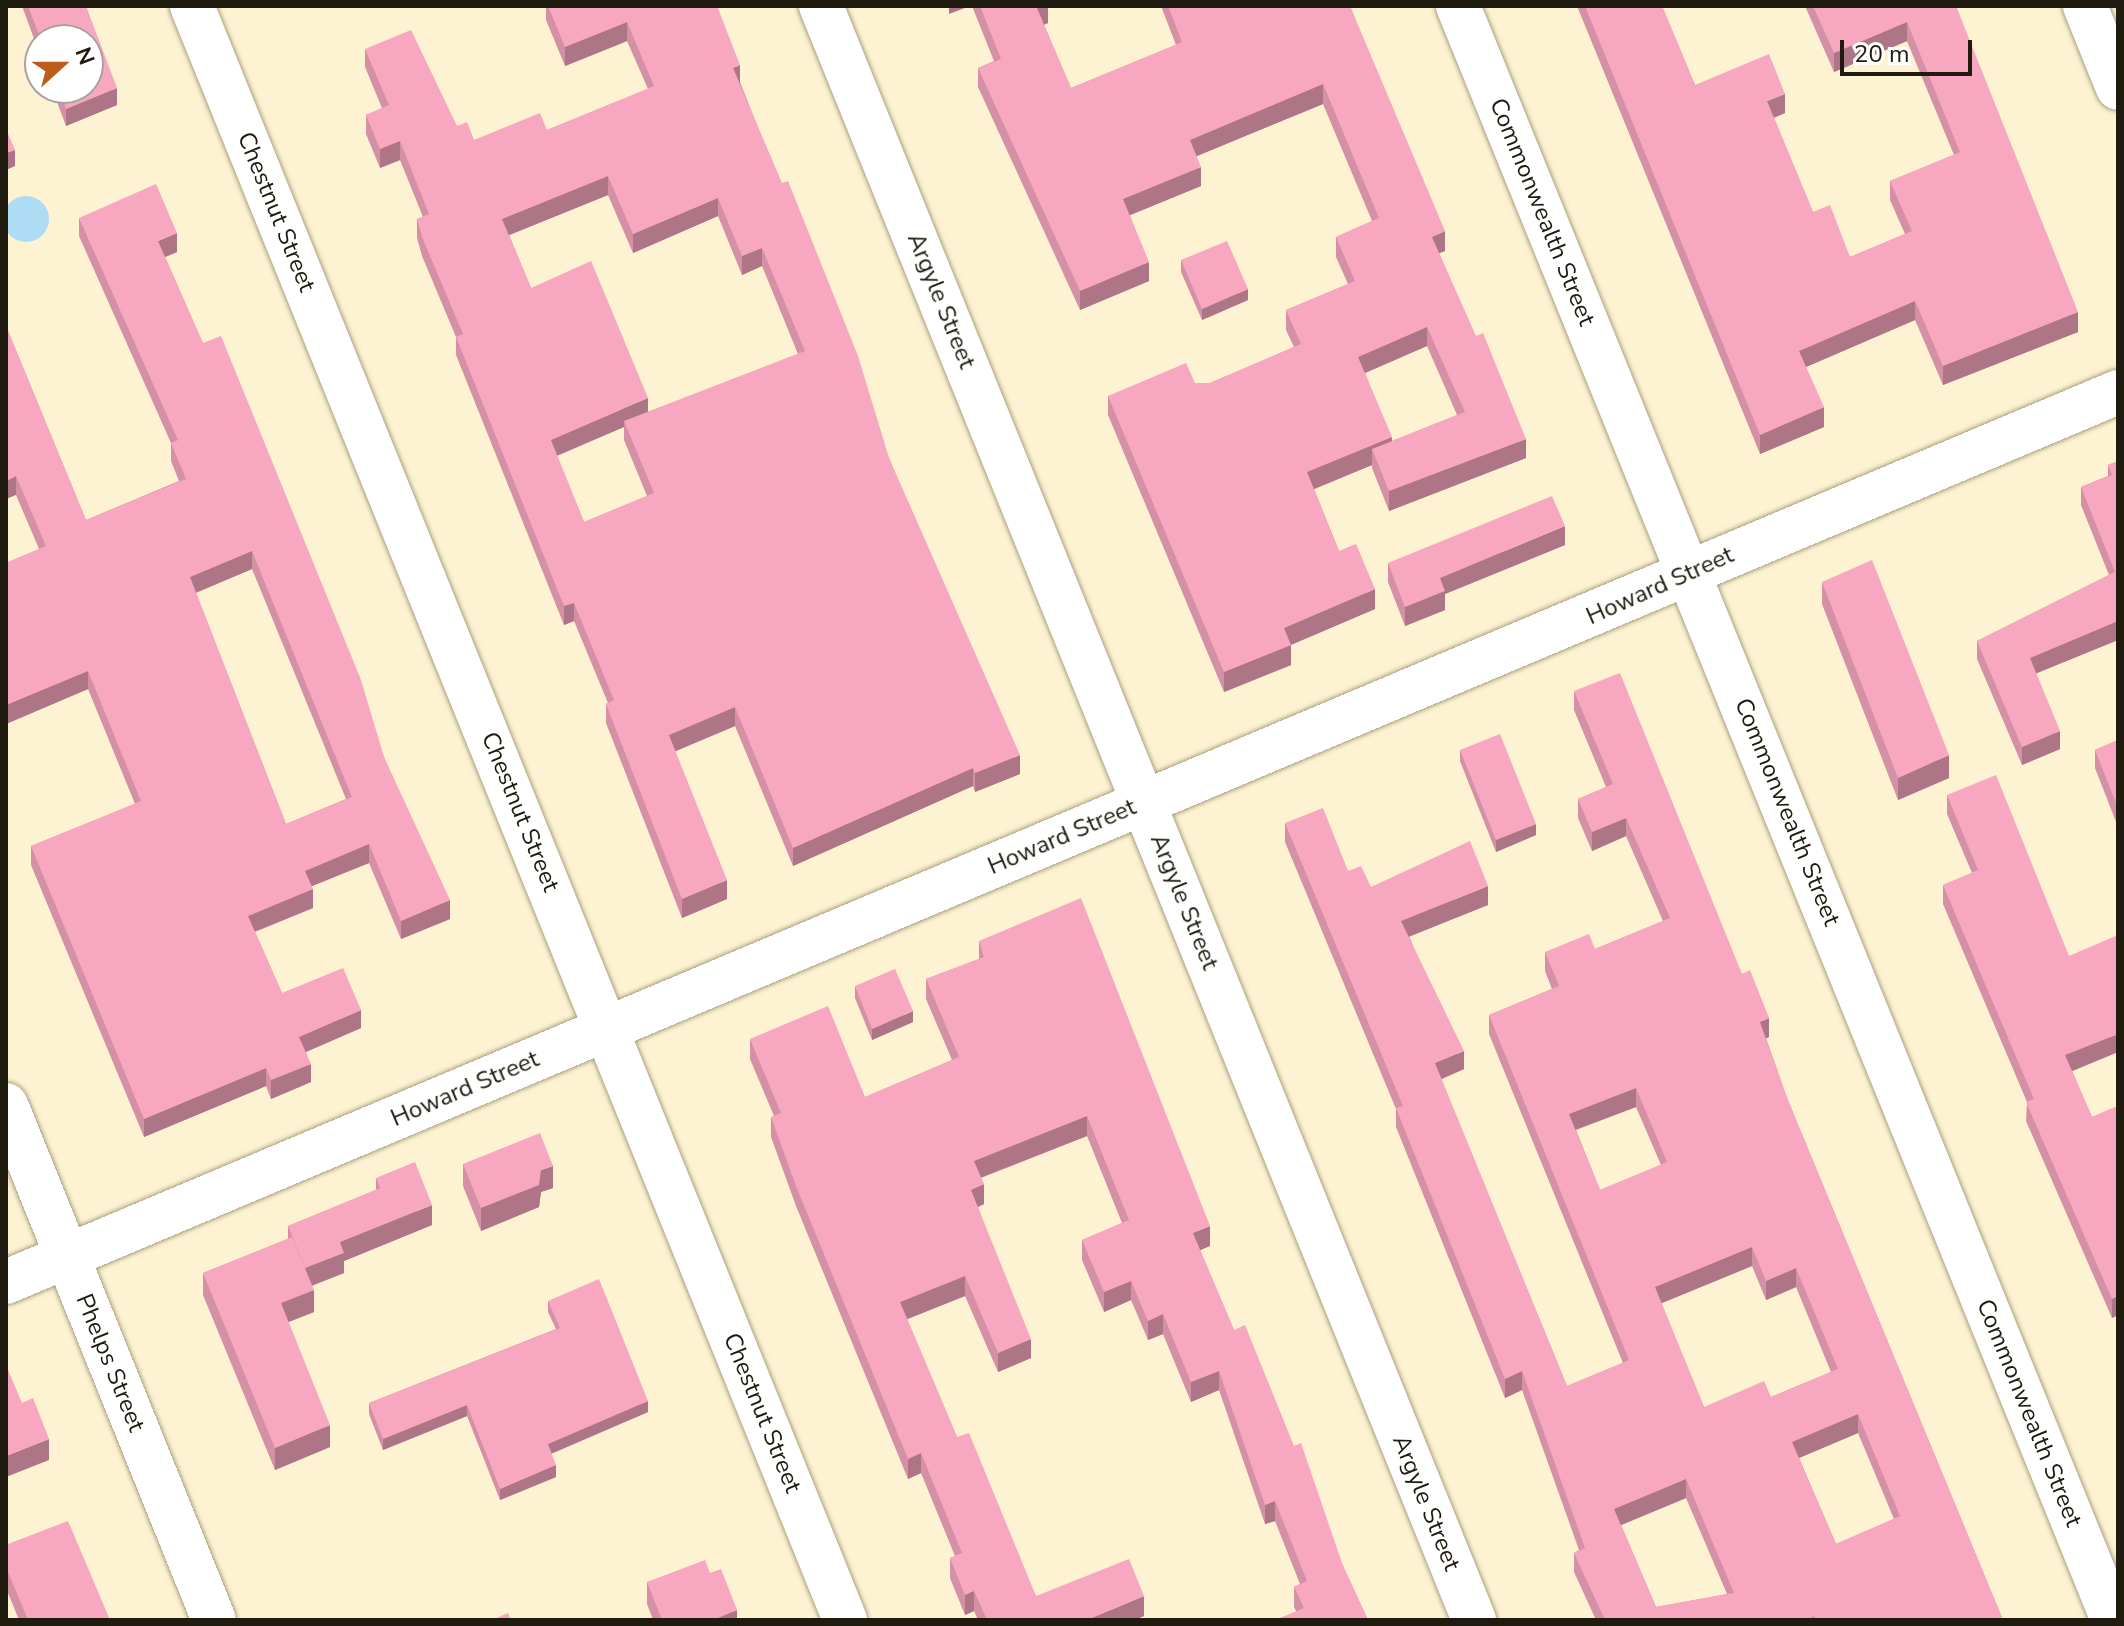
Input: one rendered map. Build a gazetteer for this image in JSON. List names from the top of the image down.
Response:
{
  "streets": {
    "street": [
      "Chestnut Street",
      "Commonwealth Street",
      "Argyle Street",
      "Howard Street",
      "Phelps Street"
    ]
  },
  "crossings": [
    ["Chestnut Street", "Howard Street"],
    ["Commonwealth Street", "Howard Street"],
    ["Argyle Street", "Howard Street"],
    ["Howard Street", "Phelps Street"]
  ],
  "scale_bar": "20 m",
  "north": "right"
}
